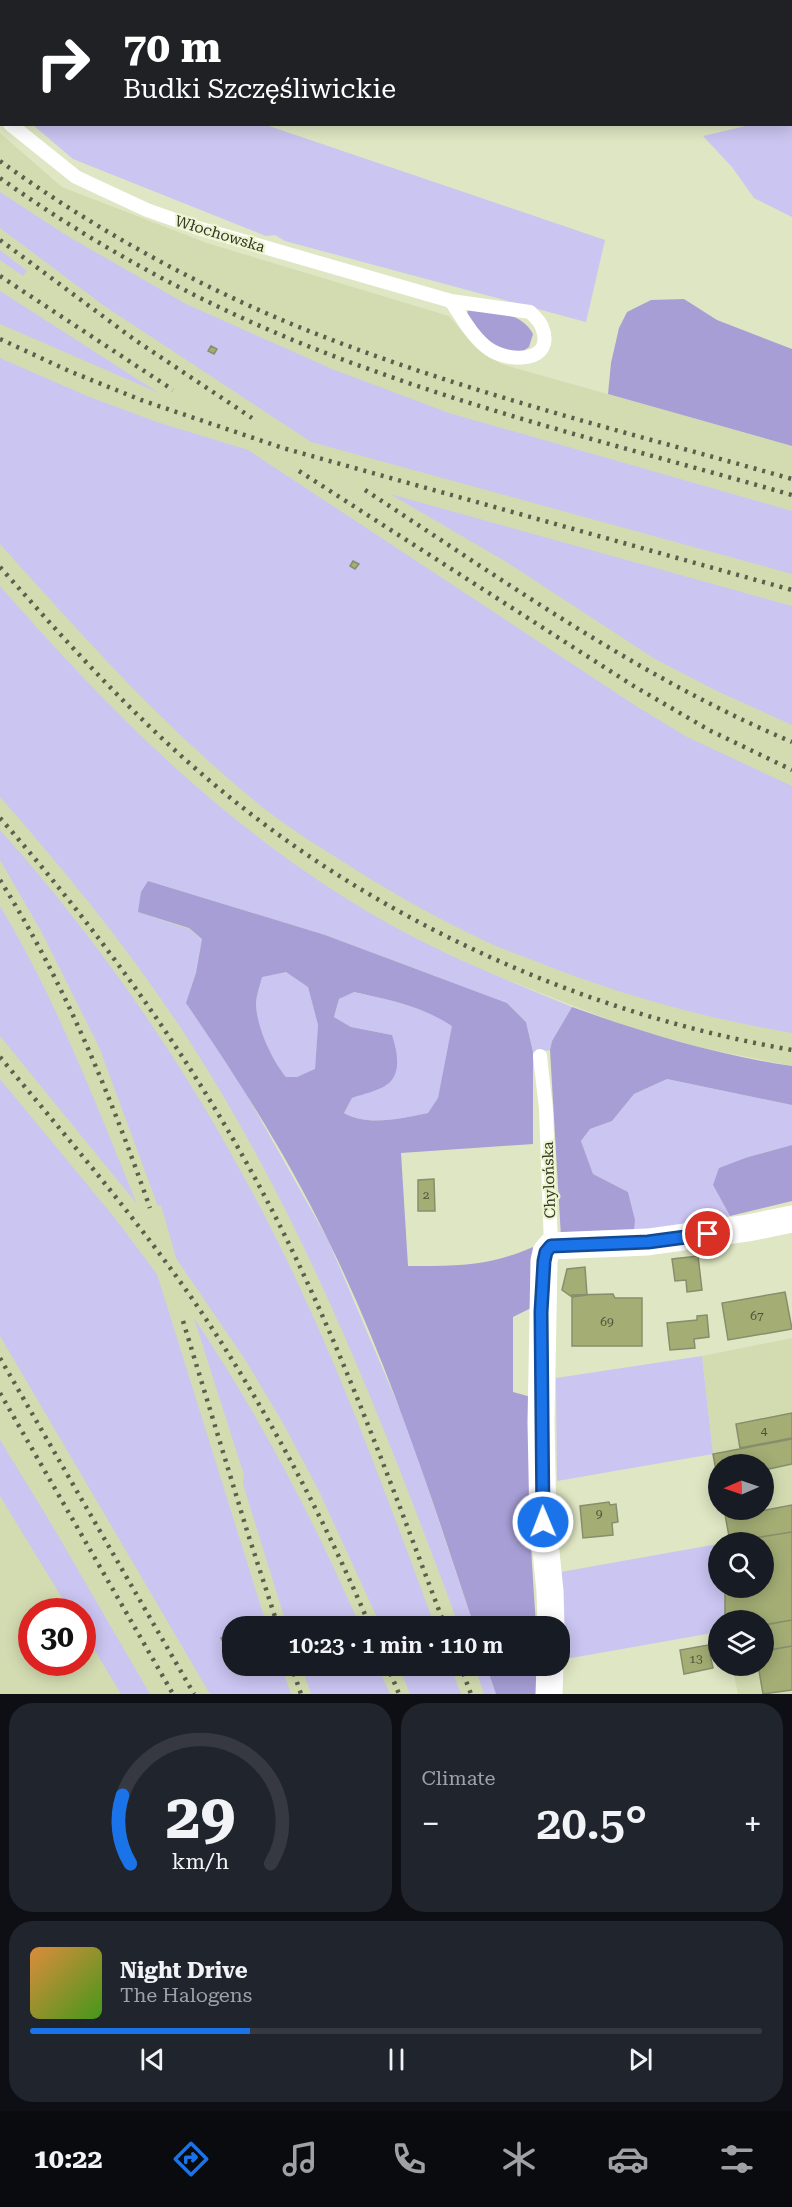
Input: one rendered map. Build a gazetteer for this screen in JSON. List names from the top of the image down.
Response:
{
  "streets": {
    "street": ["Chylońska"],
    "lane": ["Włochowska"]
  },
  "house_numbers": [
    "2",
    "67",
    "69",
    "4",
    "9",
    "13"
  ],
  "north": "left",
  "page": {
    "turn": ["70 m", "Budki Szczęśliwickie"],
    "limit": "30",
    "trip": "10:23 · 1 min · 110 m",
    "tile": "Climate",
    "heat": ["−", "20.5°", "+"],
    "song": ["Night Drive", "The Halogens"],
    "tabs": "10:22",
    "gauge": ["29", "km/h"]
  }
}
